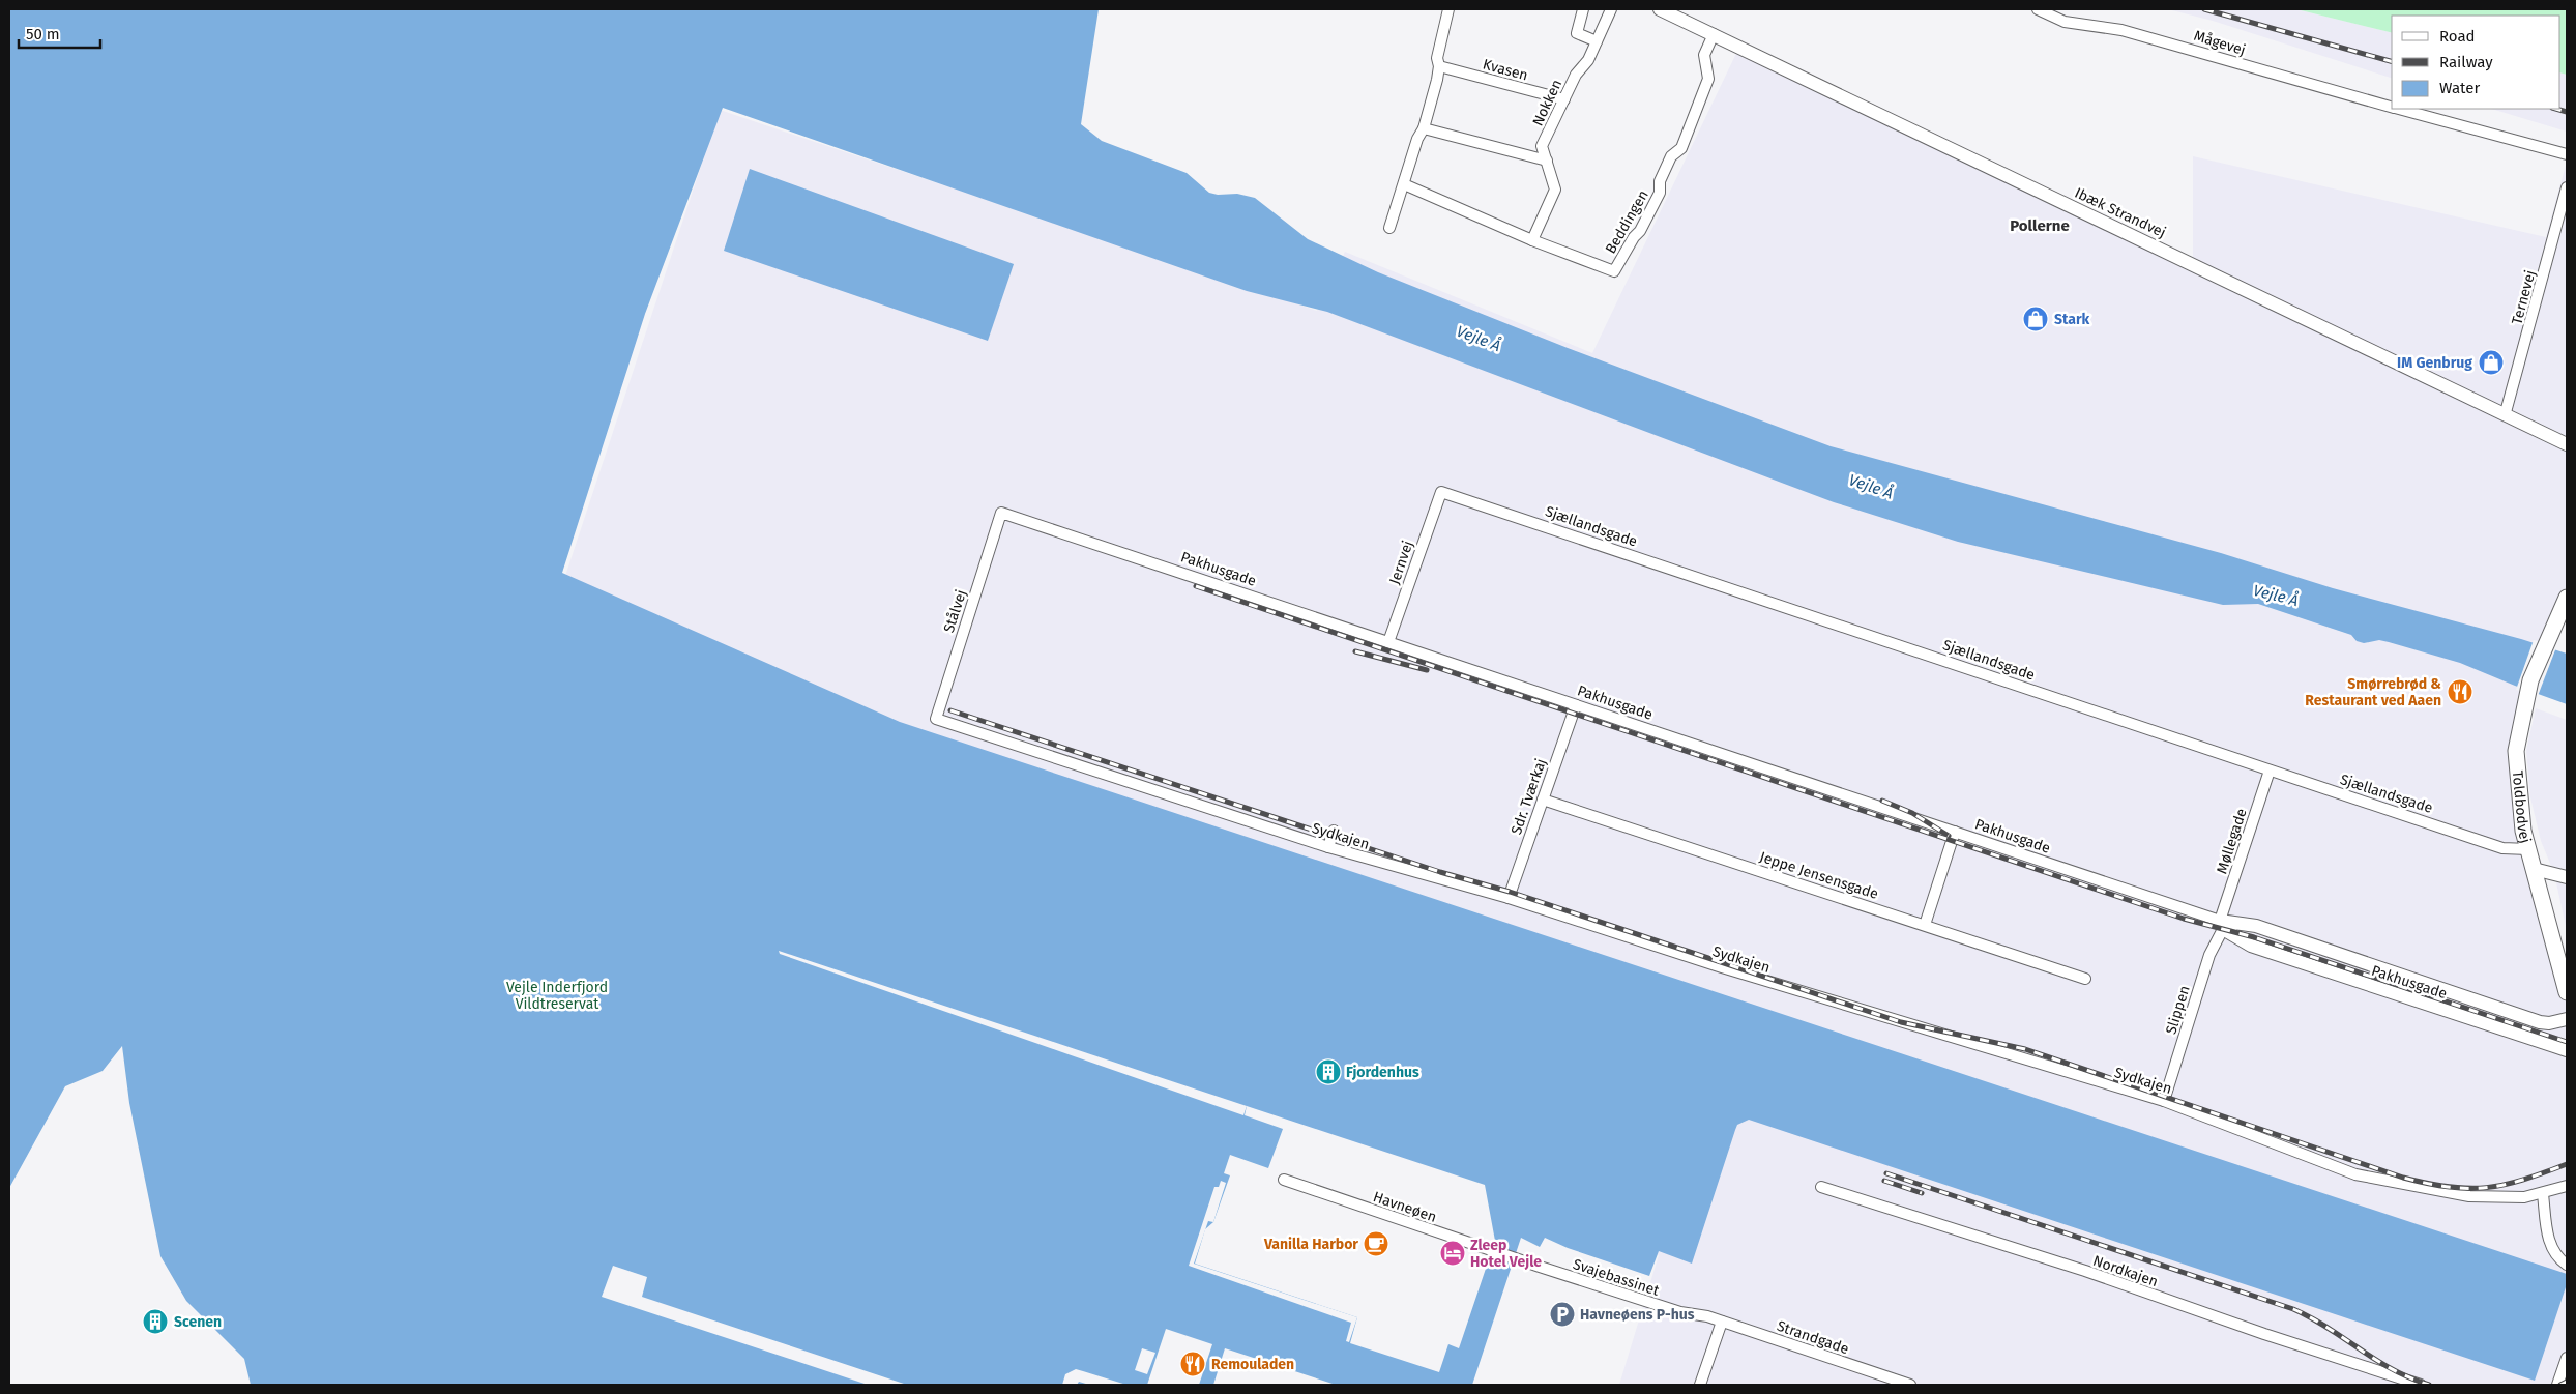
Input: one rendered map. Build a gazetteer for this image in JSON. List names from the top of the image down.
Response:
{
  "streets": {
    "main road": ["Toldbodvej"],
    "street": [
      "Mågevej",
      "Kvasen",
      "Nokken",
      "Ibæk Strandvej",
      "Beddingen",
      "Ternevej",
      "Sjællandsgade",
      "Jernvej",
      "Pakhusgade",
      "Stålvej",
      "Sdr. Tværkaj",
      "Sydkajen",
      "Møllegade",
      "Jeppe Jensensgade",
      "Slippen",
      "Havneøen",
      "Nordkajen",
      "Svajebassinet",
      "Strandgade"
    ]
  },
  "crossings": [
    ["Kvasen", "Nokken"],
    ["Nokken", "Beddingen"],
    ["Ibæk Strandvej", "Beddingen"],
    ["Ibæk Strandvej", "Ternevej"],
    ["Sjællandsgade", "Jernvej"],
    ["Sjællandsgade", "Toldbodvej"],
    ["Sjællandsgade", "Møllegade"],
    ["Jernvej", "Pakhusgade"],
    ["Pakhusgade", "Stålvej"],
    ["Pakhusgade", "Sdr. Tværkaj"],
    ["Pakhusgade", "Møllegade"],
    ["Pakhusgade", "Slippen"],
    ["Stålvej", "Sydkajen"],
    ["Sdr. Tværkaj", "Sydkajen"],
    ["Sdr. Tværkaj", "Jeppe Jensensgade"],
    ["Sydkajen", "Slippen"],
    ["Møllegade", "Slippen"],
    ["Havneøen", "Svajebassinet"],
    ["Svajebassinet", "Strandgade"]
  ],
  "districts": ["Pollerne"],
  "water": ["Vejle Å"],
  "parks": ["Vejle Inderfjord Vildtreservat"],
  "places": {
    "shop": ["Stark", "IM Genbrug"],
    "restaurant": ["Smørrebrød & Restaurant ved Aaen", "Remouladen"],
    "building": ["Fjordenhus", "Scenen"],
    "cafe": ["Vanilla Harbor"],
    "hotel": ["Zleep Hotel Vejle"],
    "parking": ["Havneøens P-hus"]
  },
  "legend": ["Road", "Railway", "Water"],
  "scale_bar": "50 m"
}
